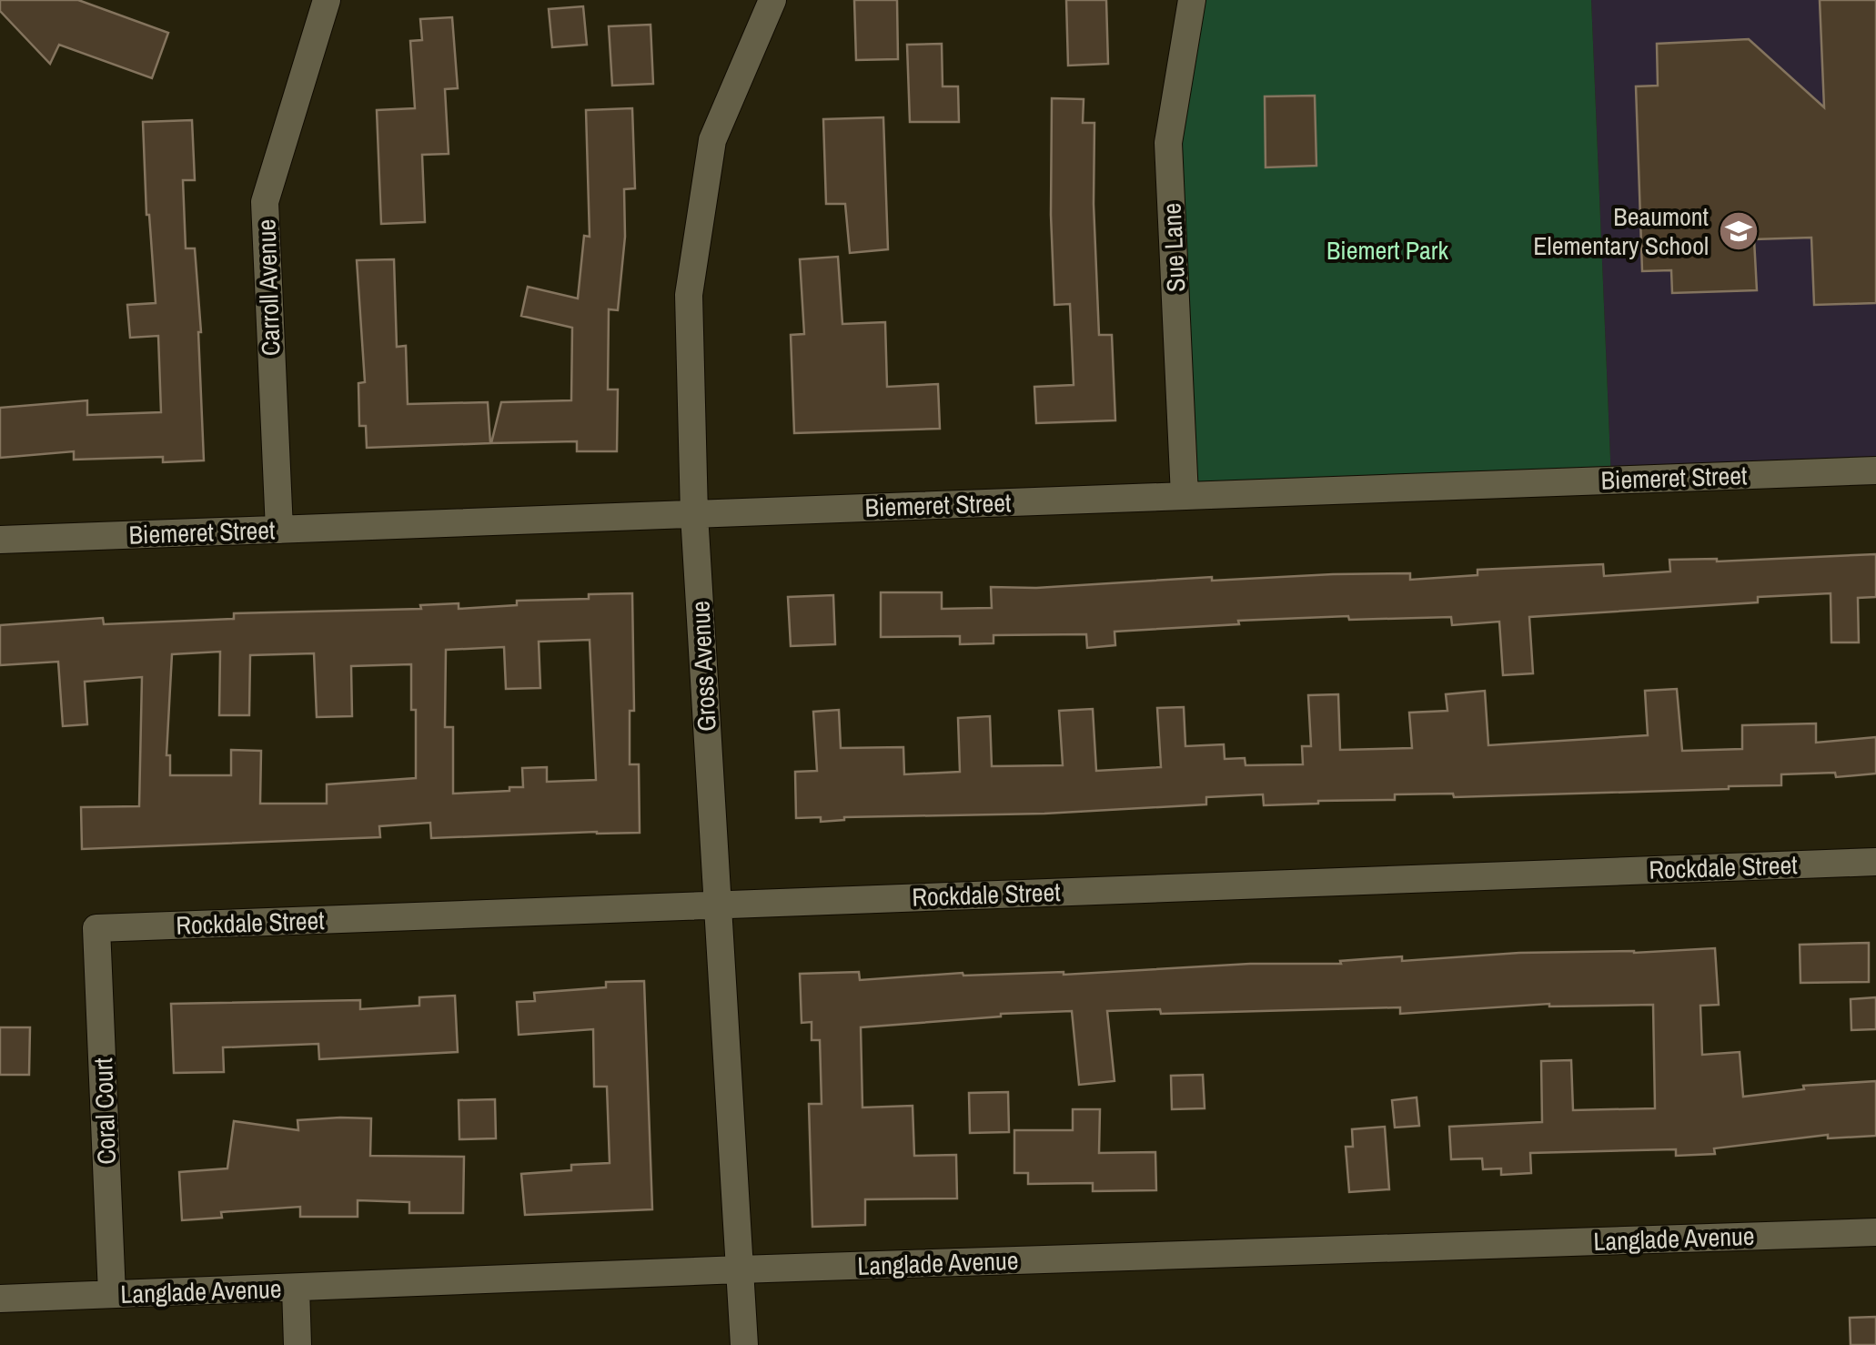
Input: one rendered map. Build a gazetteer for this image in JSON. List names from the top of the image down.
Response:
{
  "streets": {
    "street": [
      "Sue Lane",
      "Carroll Avenue",
      "Biemeret Street",
      "Gross Avenue",
      "Rockdale Street",
      "Coral Court",
      "Langlade Avenue"
    ]
  },
  "crossings": [
    ["Sue Lane", "Biemeret Street"],
    ["Carroll Avenue", "Biemeret Street"],
    ["Biemeret Street", "Gross Avenue"],
    ["Gross Avenue", "Rockdale Street"],
    ["Gross Avenue", "Langlade Avenue"],
    ["Rockdale Street", "Coral Court"],
    ["Coral Court", "Langlade Avenue"]
  ],
  "parks": ["Biemert Park"],
  "places": {
    "school or university": ["Beaumont Elementary School"]
  }
}
